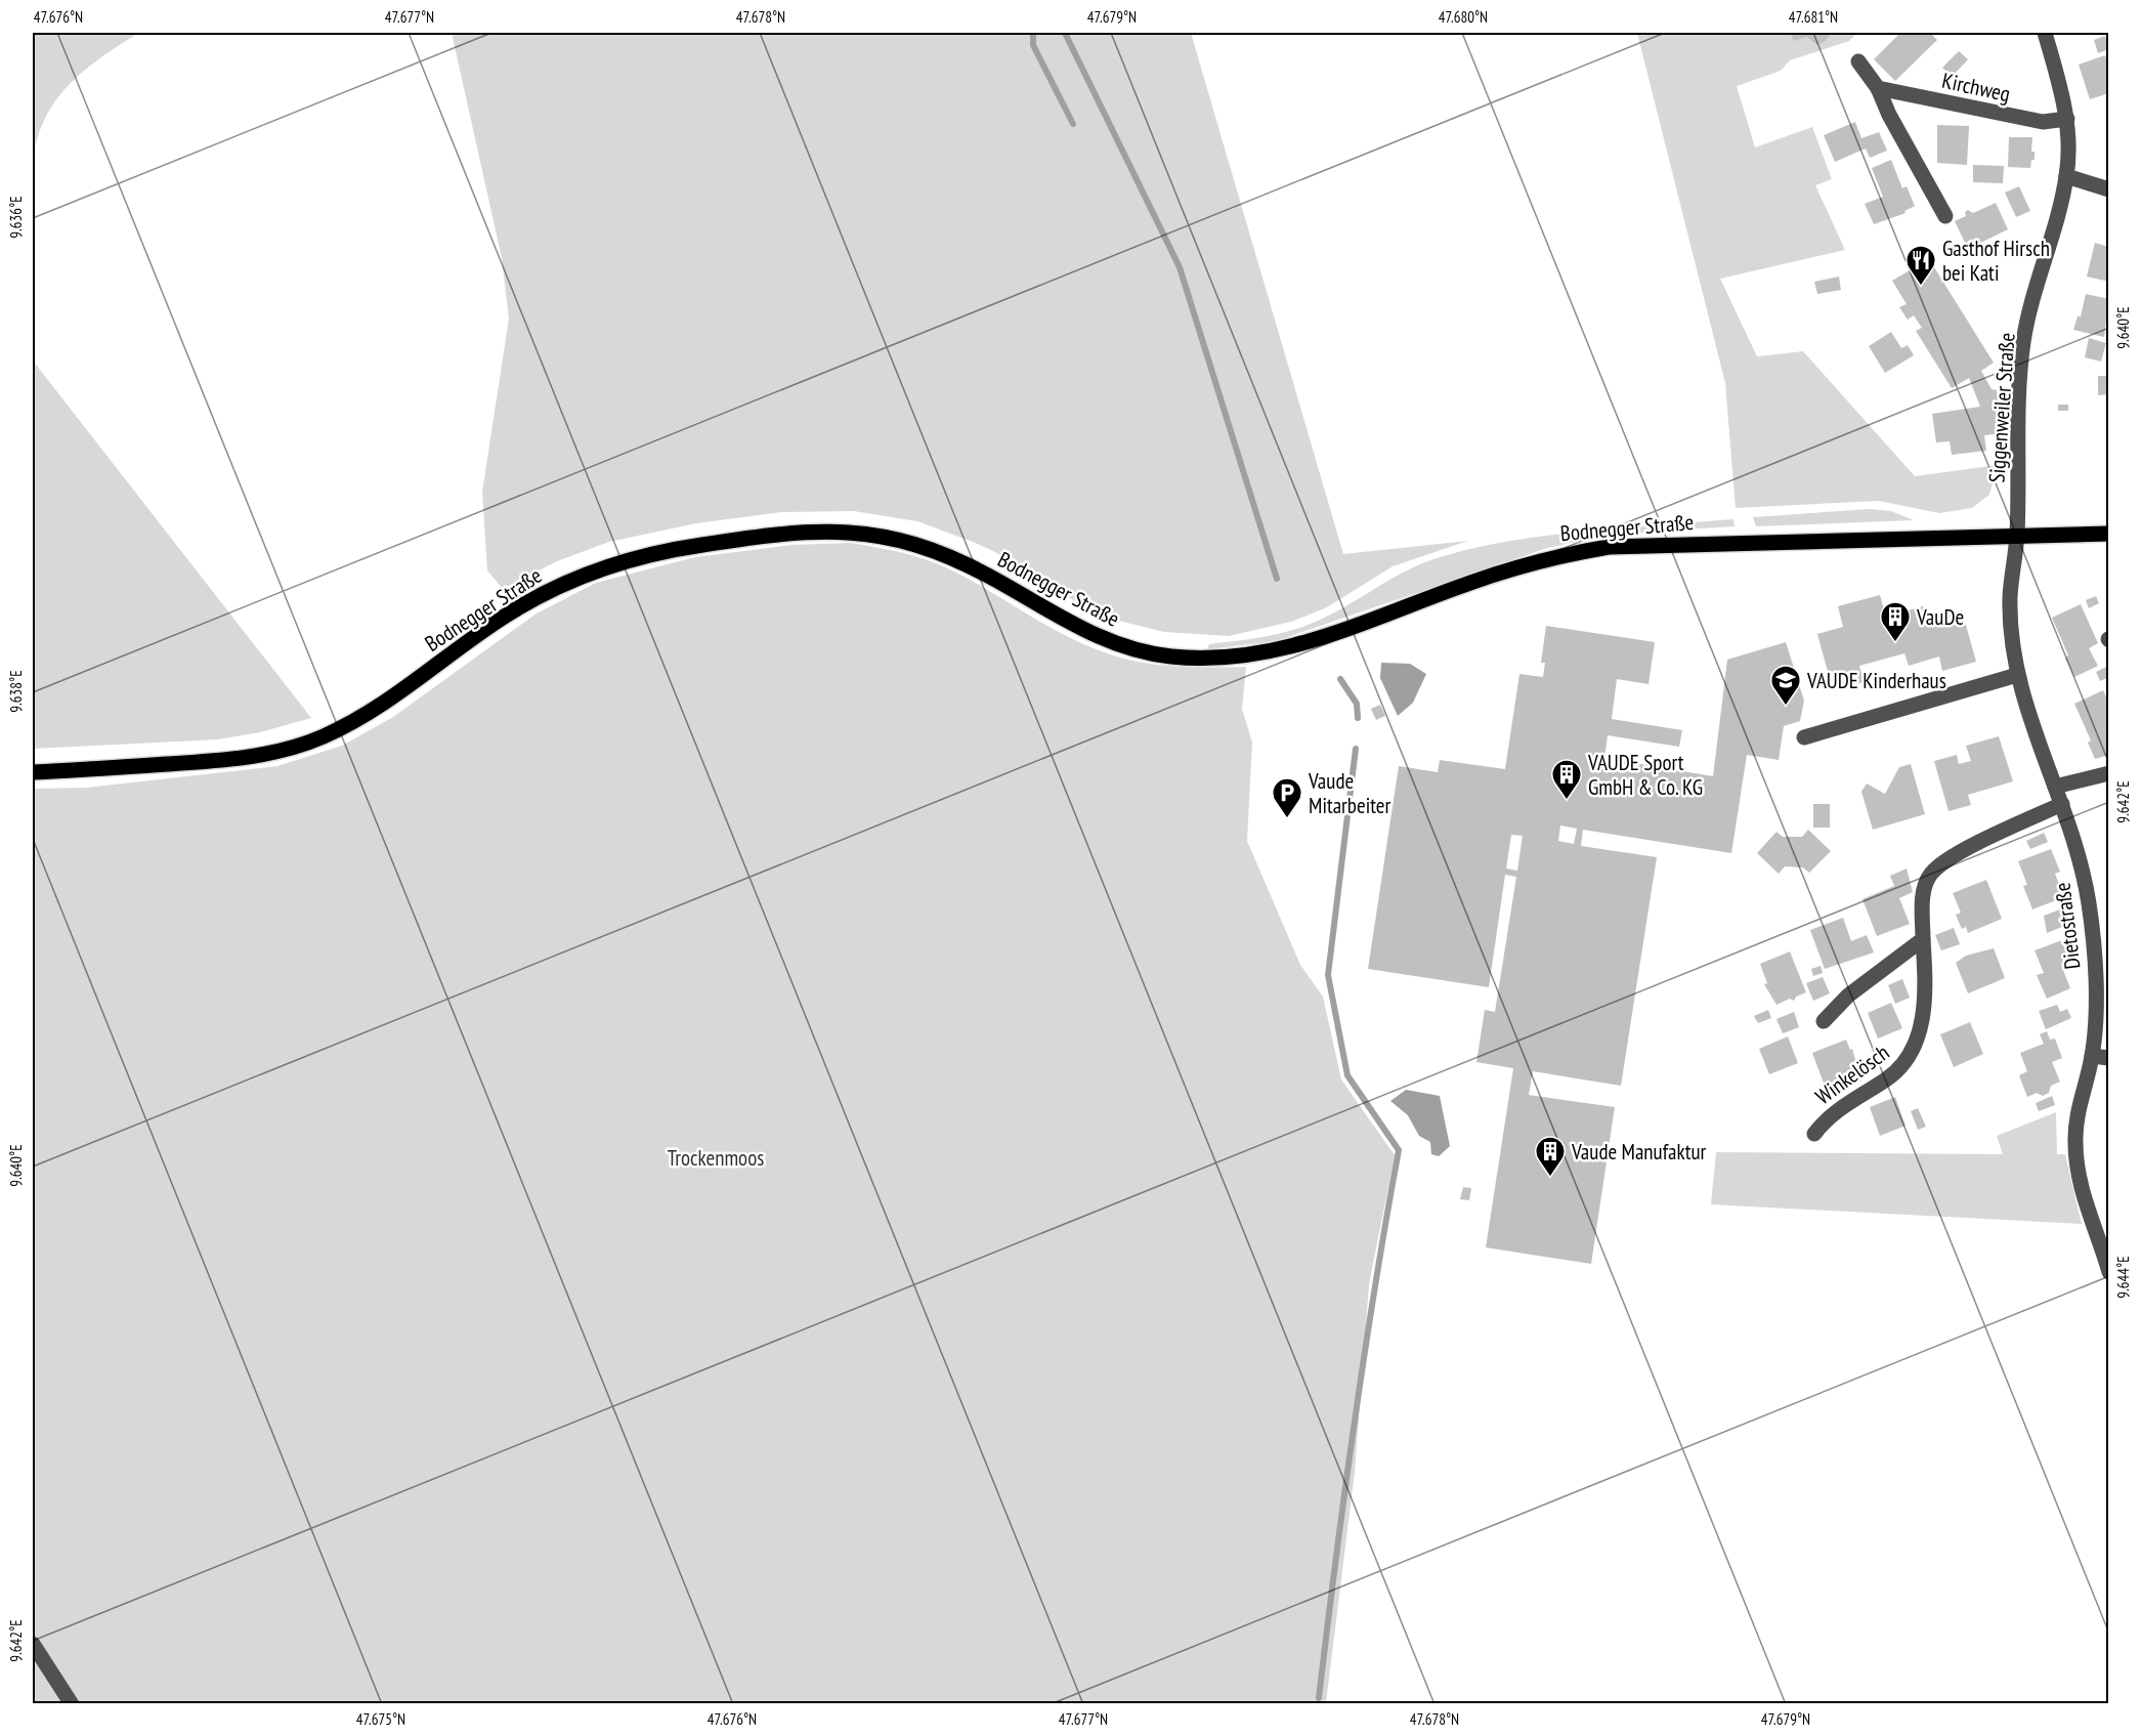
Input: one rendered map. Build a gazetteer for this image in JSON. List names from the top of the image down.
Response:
{
  "streets": {
    "main road": ["Bodnegger Straße"],
    "street": [
      "Kirchweg",
      "Siggenweiler Straße",
      "Dietostraße",
      "Winkelösch"
    ]
  },
  "crossings": [
    ["Kirchweg", "Siggenweiler Straße"],
    ["Siggenweiler Straße", "Bodnegger Straße"],
    ["Siggenweiler Straße", "Dietostraße"],
    ["Bodnegger Straße", "Dietostraße"],
    ["Dietostraße", "Winkelösch"]
  ],
  "parks": ["Trockenmoos"],
  "places": {
    "restaurant": ["Gasthof Hirsch bei Kati"],
    "building": ["VauDe", "VAUDE Sport GmbH & Co. KG", "Vaude Manufaktur"],
    "school or university": ["VAUDE Kinderhaus"],
    "parking": ["Vaude Mitarbeiter"]
  },
  "coordinates": [
    "47.676°N",
    "47.677°N",
    "47.678°N",
    "47.679°N",
    "47.680°N",
    "47.681°N",
    "9.636°E",
    "9.640°E",
    "9.638°E",
    "9.642°E",
    "9.644°E",
    "47.675°N"
  ]
}
